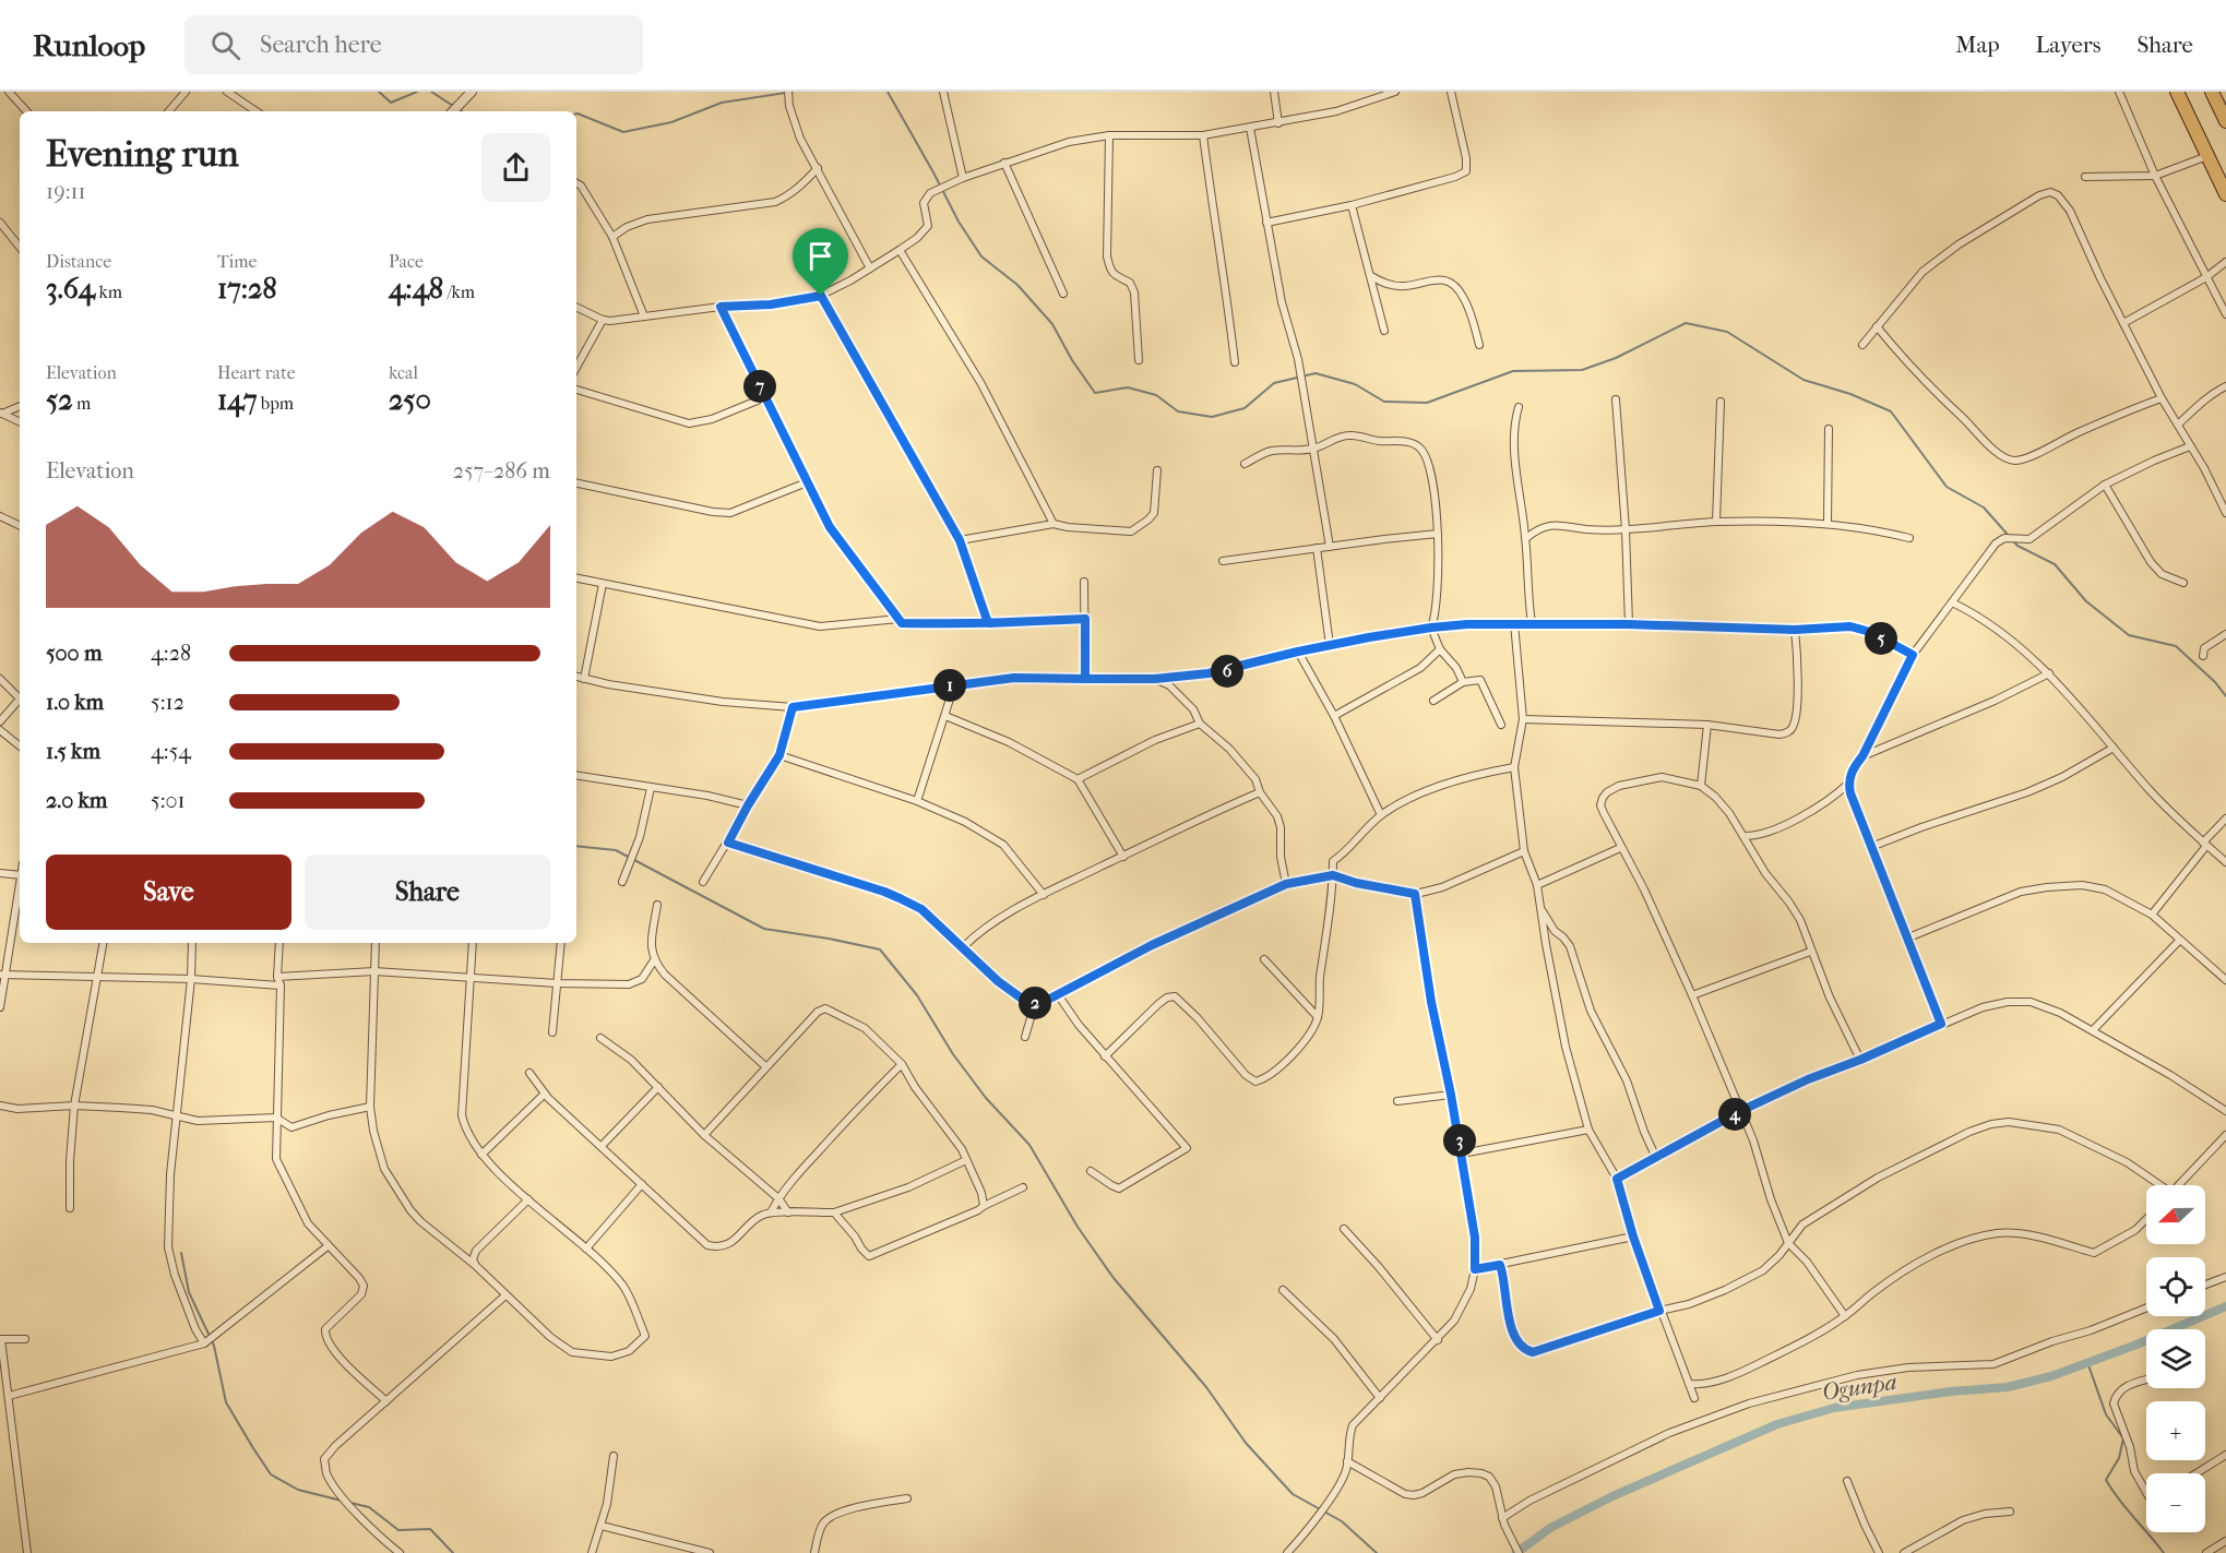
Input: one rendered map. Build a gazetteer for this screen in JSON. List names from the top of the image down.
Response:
{
  "water": ["Ogunpa"],
  "north": "left",
  "page": {
    "header": "Runloop",
    "search": "Search here",
    "nav": ["Map", "Layers", "Share"],
    "heading": ["Evening run", "19:11"],
    "stats": [
      ["Distance", "3.64 km"],
      ["Time", "17:28"],
      ["Pace", "4:48 /km"],
      ["Elevation", "52 m"],
      ["Heart rate", "147 bpm"],
      ["kcal", "250"]
    ],
    "pins": [
      "7",
      "5",
      "6",
      "1",
      "2",
      "4",
      "3"
    ],
    "chart": ["Elevation", "257–286 m"],
    "list": [
      {
        "name": "500 m",
        "note": "4:28"
      },
      {
        "name": "1.0 km",
        "note": "5:12"
      },
      {
        "name": "1.5 km",
        "note": "4:54"
      },
      {
        "name": "2.0 km",
        "note": "5:01"
      }
    ],
    "buttons": ["Save", "Share"],
    "map_buttons": ["+", "−"]
  }
}
